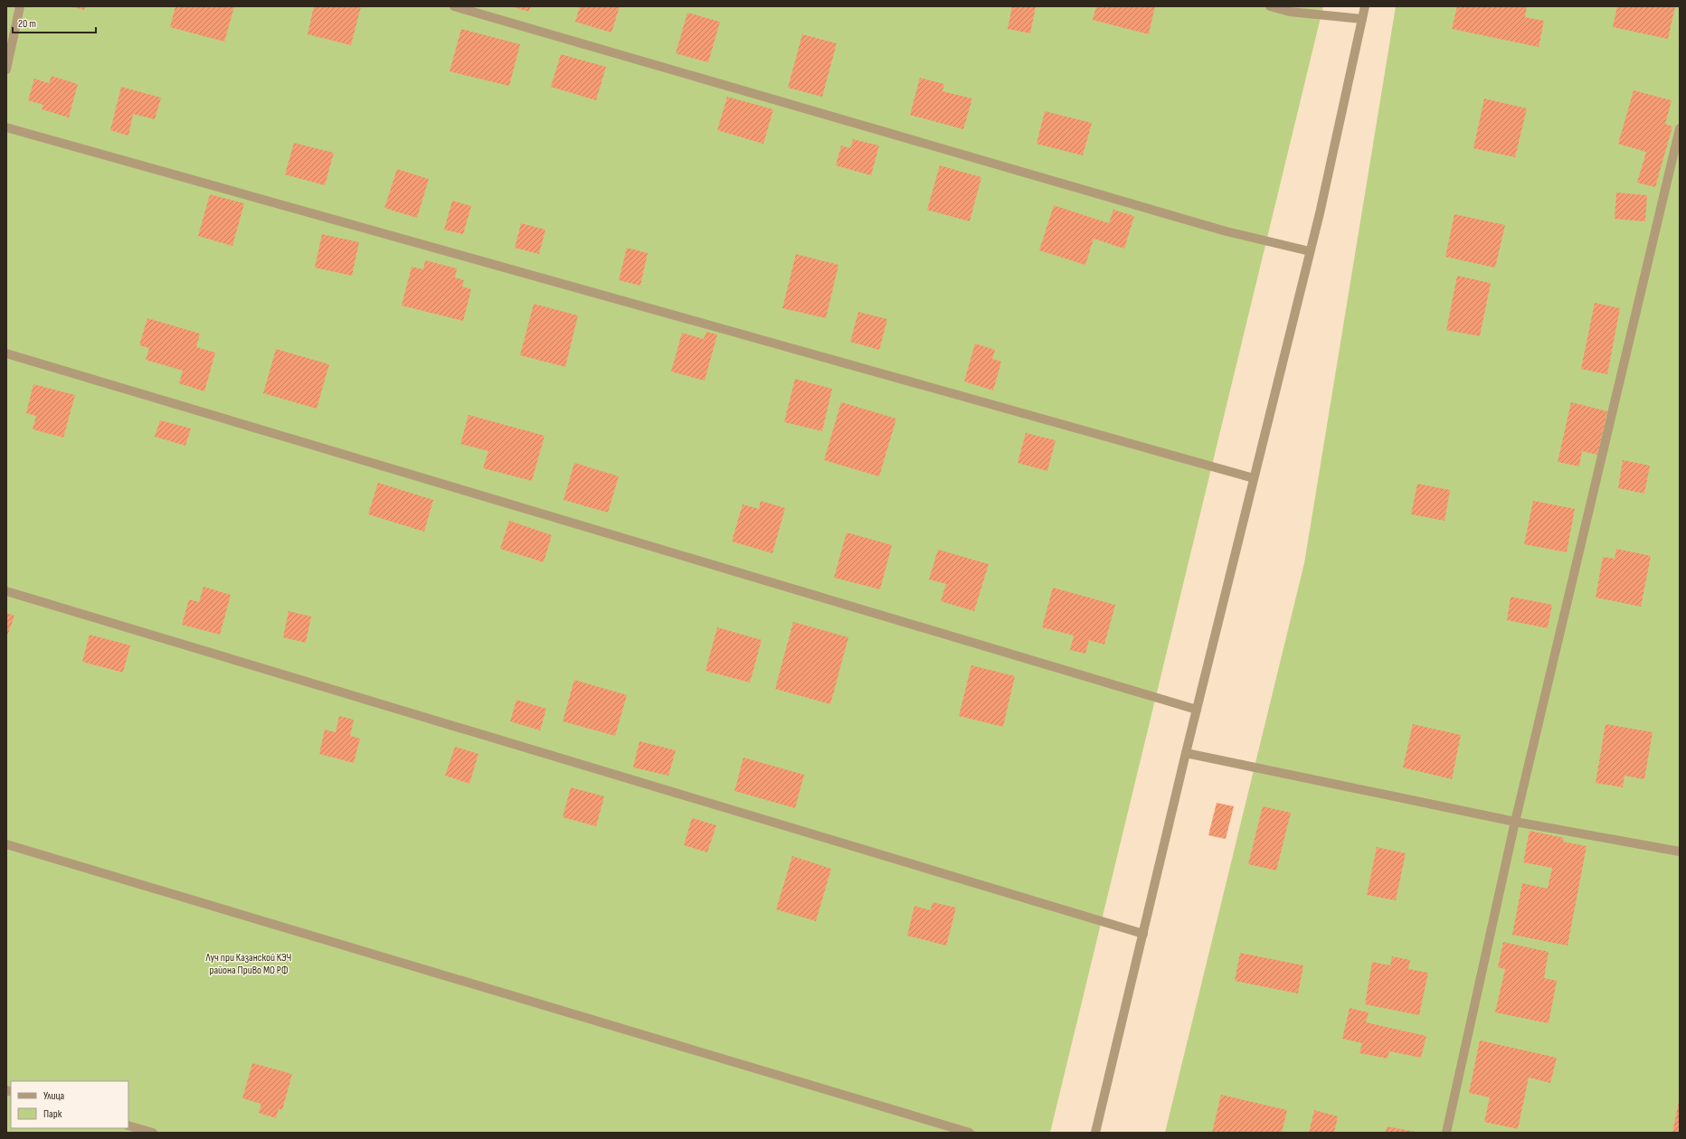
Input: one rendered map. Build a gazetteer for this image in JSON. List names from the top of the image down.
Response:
{
  "parks": ["Луч при Казанской КЭЧ района ПриВо МО РФ"],
  "legend": ["Улица", "Парк"],
  "scale_bar": "20 m"
}
